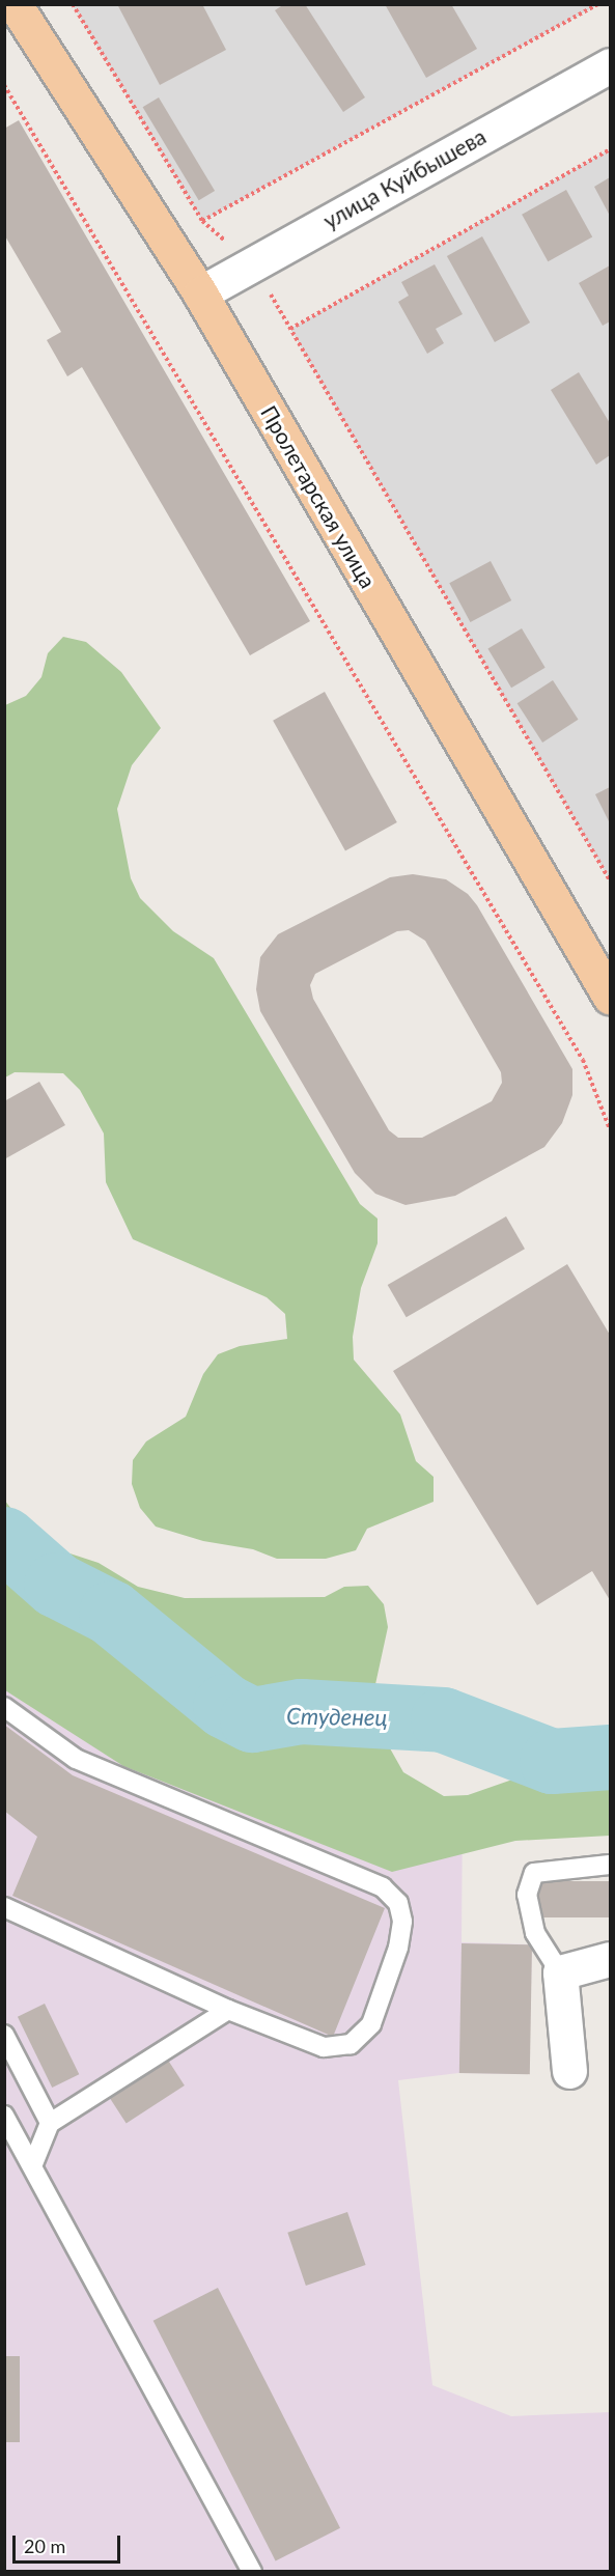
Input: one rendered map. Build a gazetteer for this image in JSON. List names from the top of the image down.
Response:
{
  "streets": {
    "main road": ["Пролетарская улица"],
    "street": ["улица Куйбышева"]
  },
  "crossings": [
    ["улица Куйбышева", "Пролетарская улица"]
  ],
  "water": ["Студенец"],
  "scale_bar": "20 m"
}
